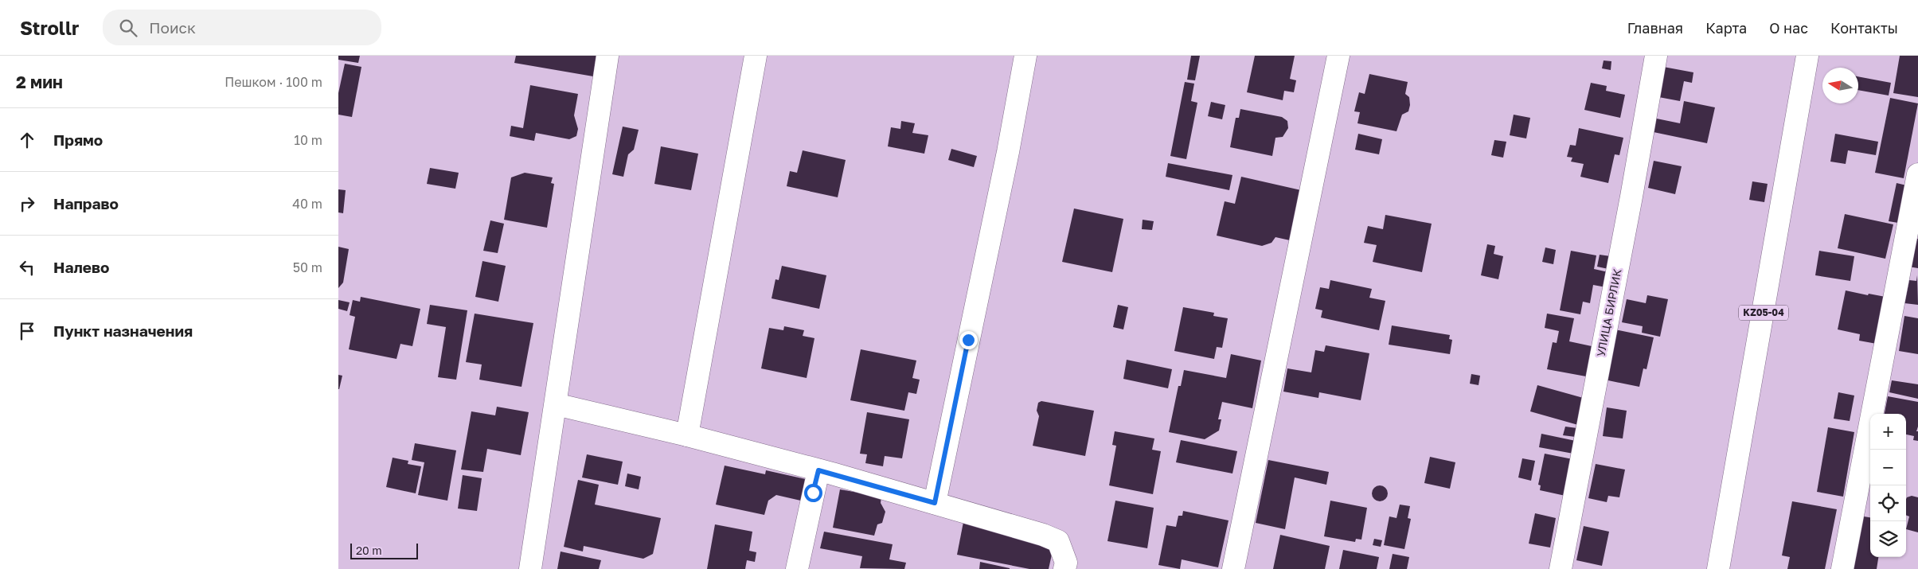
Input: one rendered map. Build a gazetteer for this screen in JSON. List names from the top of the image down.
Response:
{
  "streets": {
    "street": ["УЛИЦА БИРЛИК", "KZ05-04"]
  },
  "scale_bar": "20 m",
  "north": "left",
  "page": {
    "header": "Strollr",
    "search": "Поиск",
    "nav": [
      "Главная",
      "Карта",
      "О нас",
      "Контакты"
    ],
    "heading": ["2 мин", "Пешком · 100 m"],
    "list": [
      ["Прямо", "10 m"],
      ["Направо", "40 m"],
      ["Налево", "50 m"],
      "Пункт назначения"
    ],
    "map_buttons": ["+", "−"],
    "scale": "20 m"
  }
}
